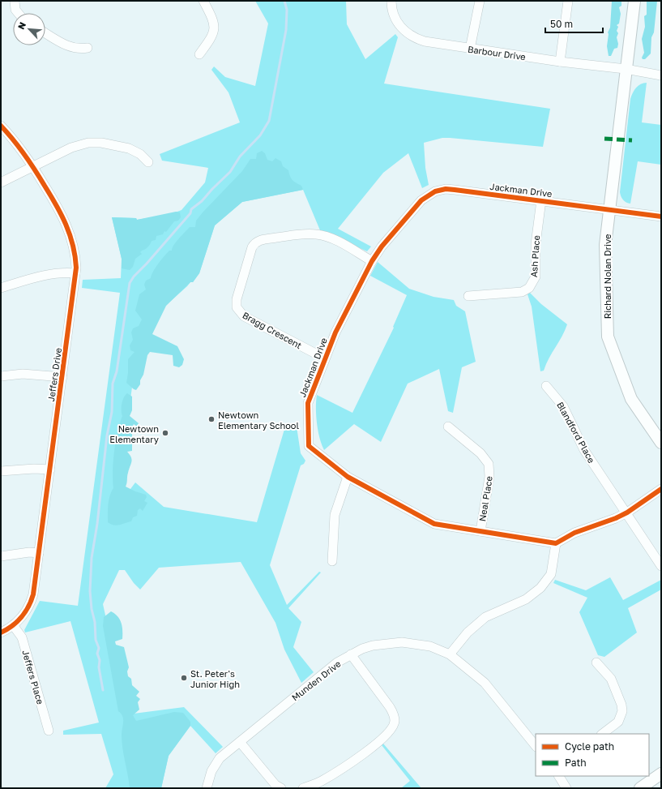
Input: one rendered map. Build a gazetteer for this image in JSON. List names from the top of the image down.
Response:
{
  "streets": {
    "main road": ["Richard Nolan Drive"],
    "street": [
      "Barbour Drive",
      "Jackman Drive",
      "Ash Place",
      "Bragg Crescent",
      "Jeffers Drive",
      "Blandford Place",
      "Neal Place",
      "Jeffers Place",
      "Munden Drive"
    ]
  },
  "crossings": [
    ["Barbour Drive", "Richard Nolan Drive"],
    ["Jackman Drive", "Ash Place"],
    ["Jackman Drive", "Richard Nolan Drive"],
    ["Jackman Drive", "Bragg Crescent"],
    ["Jackman Drive", "Neal Place"],
    ["Jeffers Drive", "Jeffers Place"]
  ],
  "places": ["Newtown Elementary School", "Newtown Elementary", "St. Peter's Junior High"],
  "legend": ["Cycle path", "Path"],
  "scale_bar": "50 m",
  "north": "top left"
}
